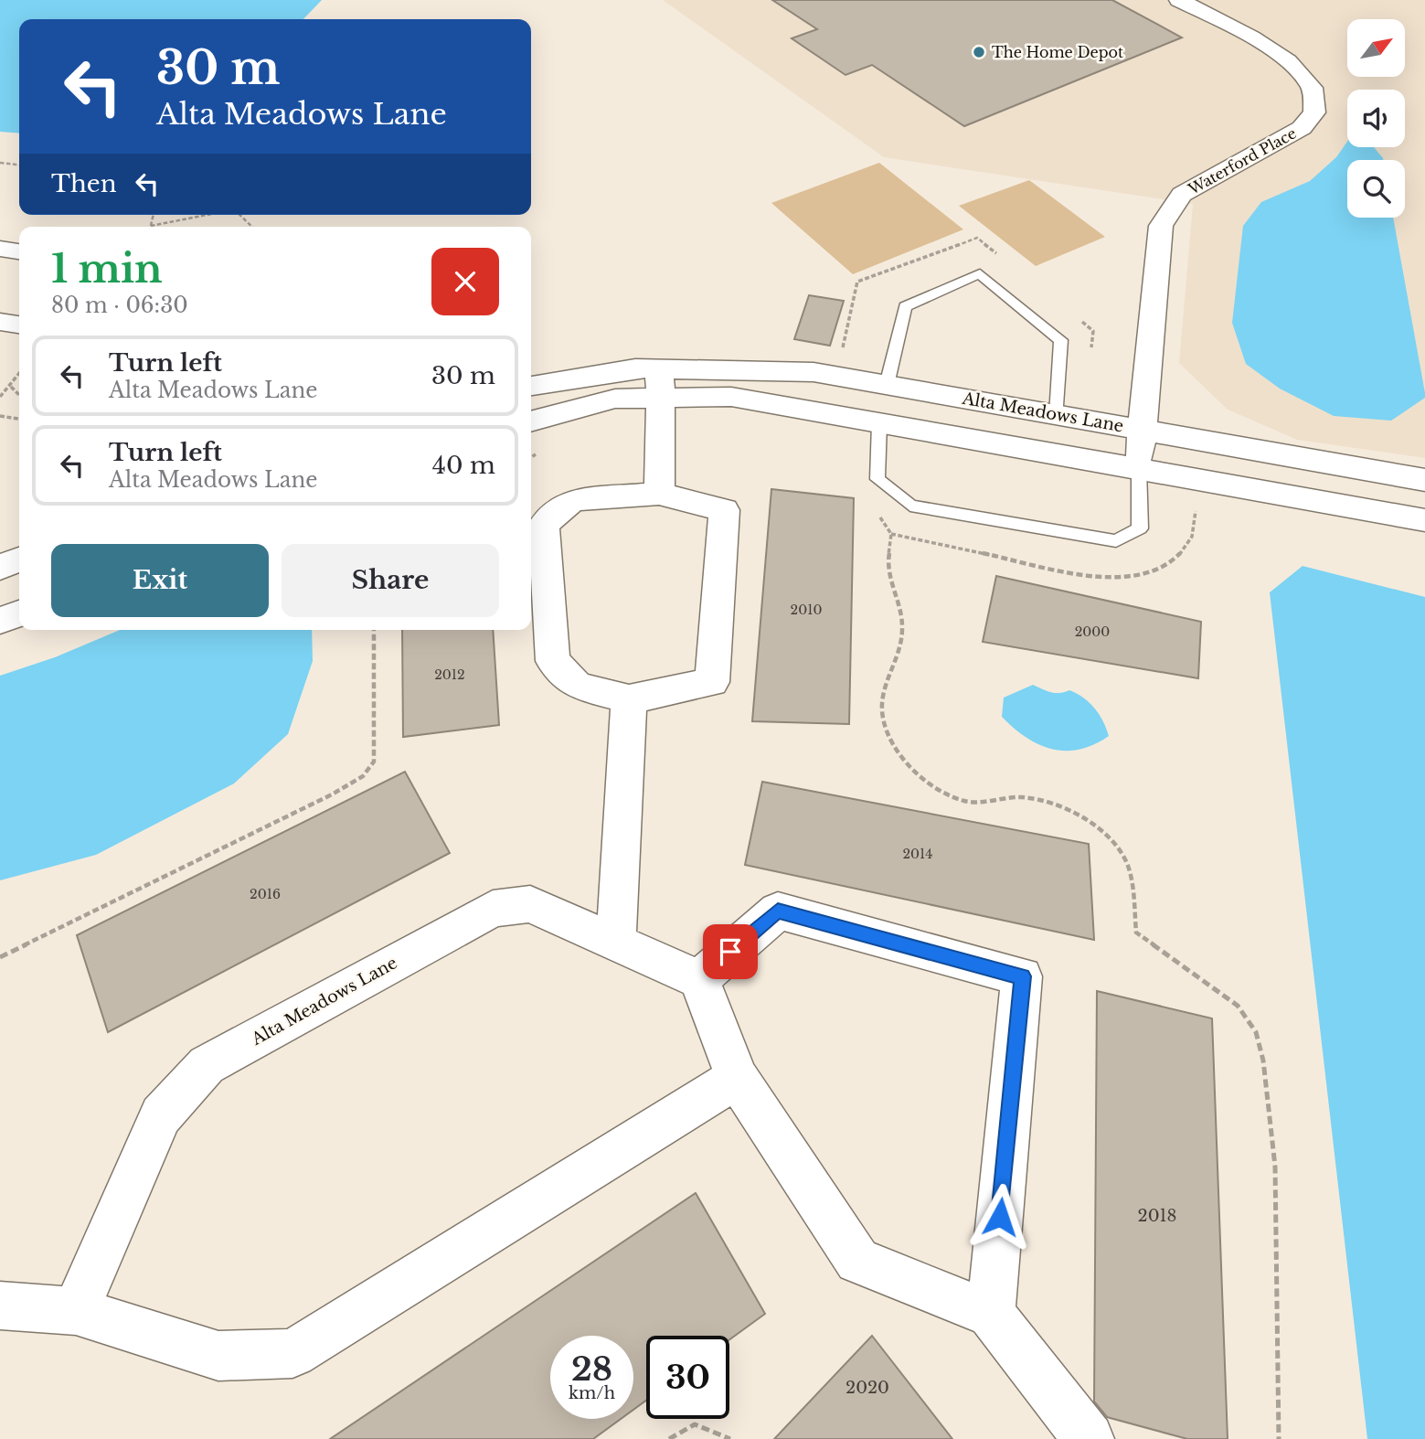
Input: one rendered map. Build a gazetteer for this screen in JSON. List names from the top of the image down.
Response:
{
  "streets": {
    "street": ["Waterford Place", "Alta Meadows Lane"]
  },
  "crossings": [
    ["Waterford Place", "Alta Meadows Lane"]
  ],
  "places": ["The Home Depot"],
  "house_numbers": [
    "2010",
    "2000",
    "2012",
    "2014",
    "2016",
    "2018",
    "2020"
  ],
  "north": "top right",
  "page": {
    "turn": ["30 m", "Alta Meadows Lane"],
    "then": "Then",
    "heading": ["1 min", "80 m · 06:30"],
    "list": [
      {
        "name": "Turn left",
        "note": "Alta Meadows Lane",
        "value": "30 m"
      },
      {
        "name": "Turn left",
        "note": "Alta Meadows Lane",
        "value": "40 m"
      }
    ],
    "buttons": ["Exit", "Share"],
    "speed": "28 km/h",
    "limit": "30"
  }
}
